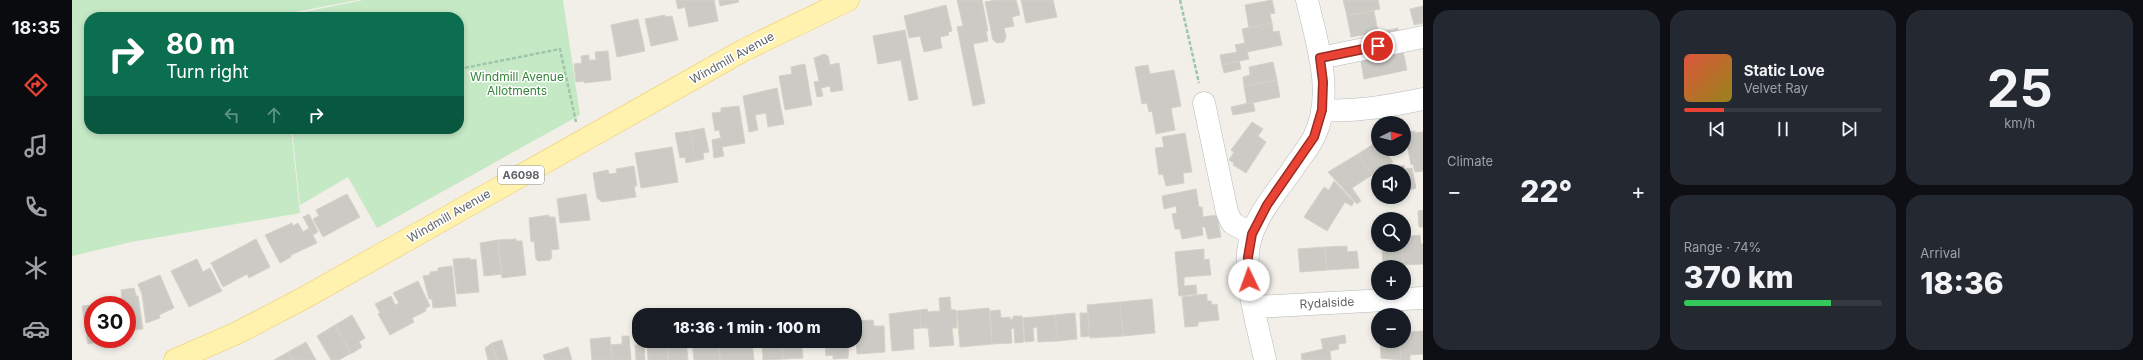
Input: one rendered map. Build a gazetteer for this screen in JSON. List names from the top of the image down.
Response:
{
  "streets": {
    "main road": ["Windmill Avenue", "A6098"],
    "street": ["Rydalside"]
  },
  "parks": ["Windmill Avenue Allotments"],
  "north": "right",
  "page": {
    "tabs": "18:35",
    "tile": [
      "Climate",
      ["25", "km/h"],
      ["Range · 74%", "370 km"],
      ["Arrival", "18:36"]
    ],
    "turn": ["80 m", "Turn right"],
    "song": ["Static Love", "Velvet Ray"],
    "map_buttons": ["+", "−"],
    "heat": ["−", "22°", "+"],
    "limit": "30",
    "trip": "18:36 · 1 min · 100 m"
  }
}
